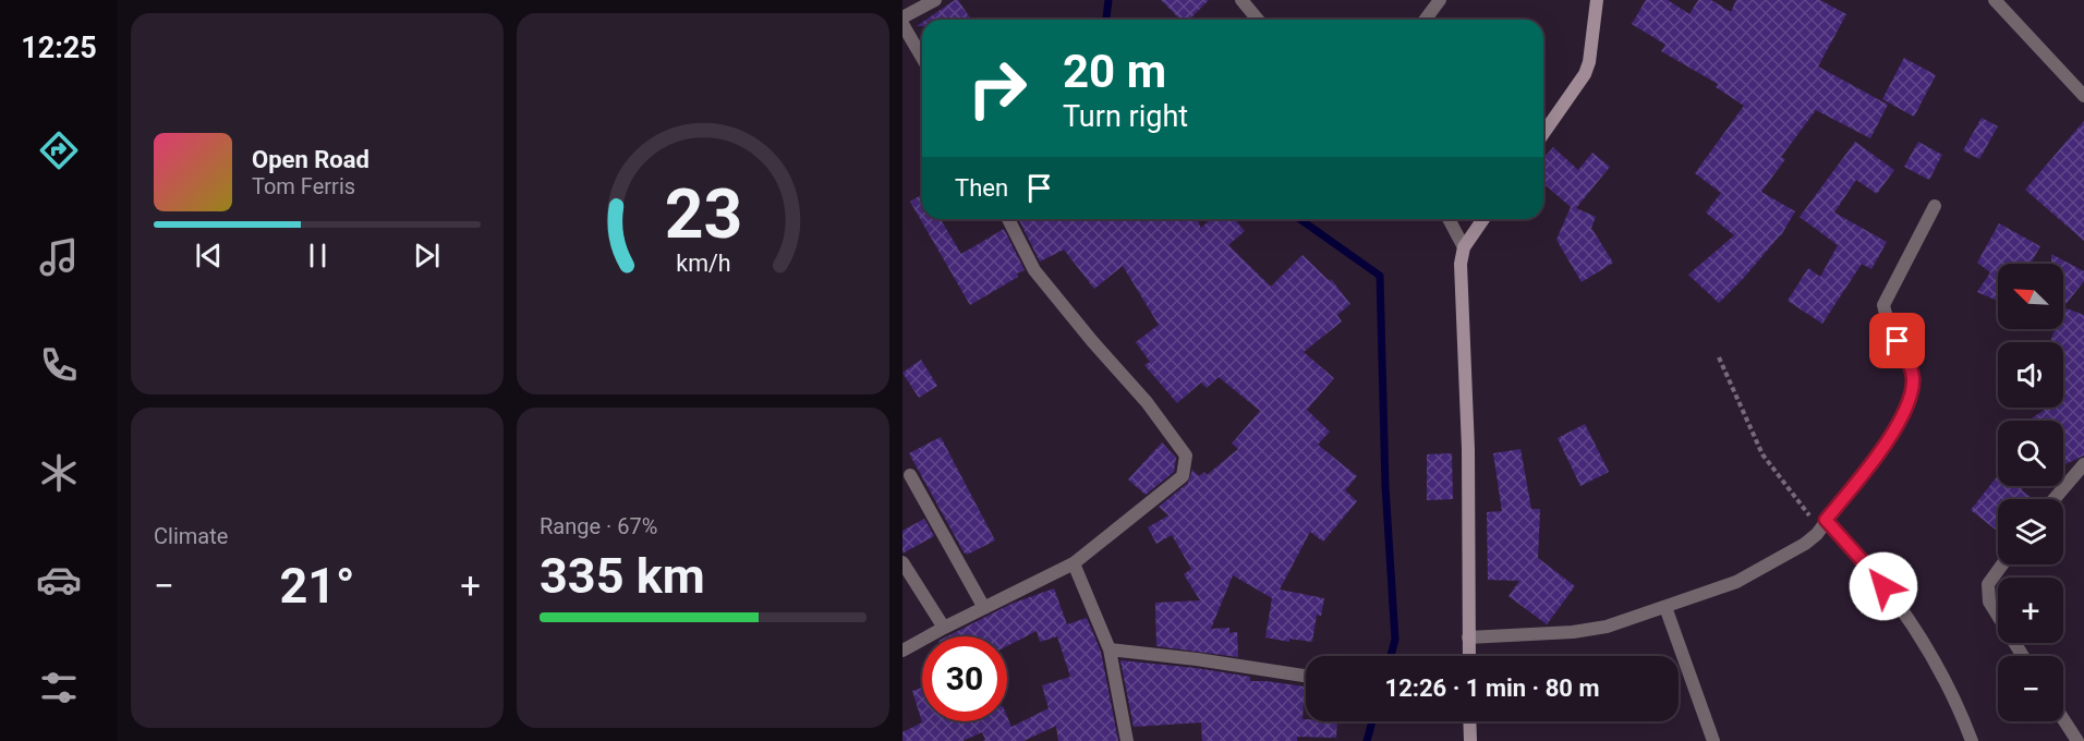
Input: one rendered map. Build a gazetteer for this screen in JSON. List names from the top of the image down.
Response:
{
  "north": "top left",
  "page": {
    "tabs": "12:25",
    "turn": ["20 m", "Turn right"],
    "song": ["Open Road", "Tom Ferris"],
    "then": "Then",
    "map_buttons": ["+", "−"],
    "tile": [
      "Climate",
      ["Range · 67%", "335 km"]
    ],
    "heat": ["−", "21°", "+"],
    "limit": "30",
    "trip": "12:26 · 1 min · 80 m",
    "gauge": ["23", "km/h"]
  }
}
